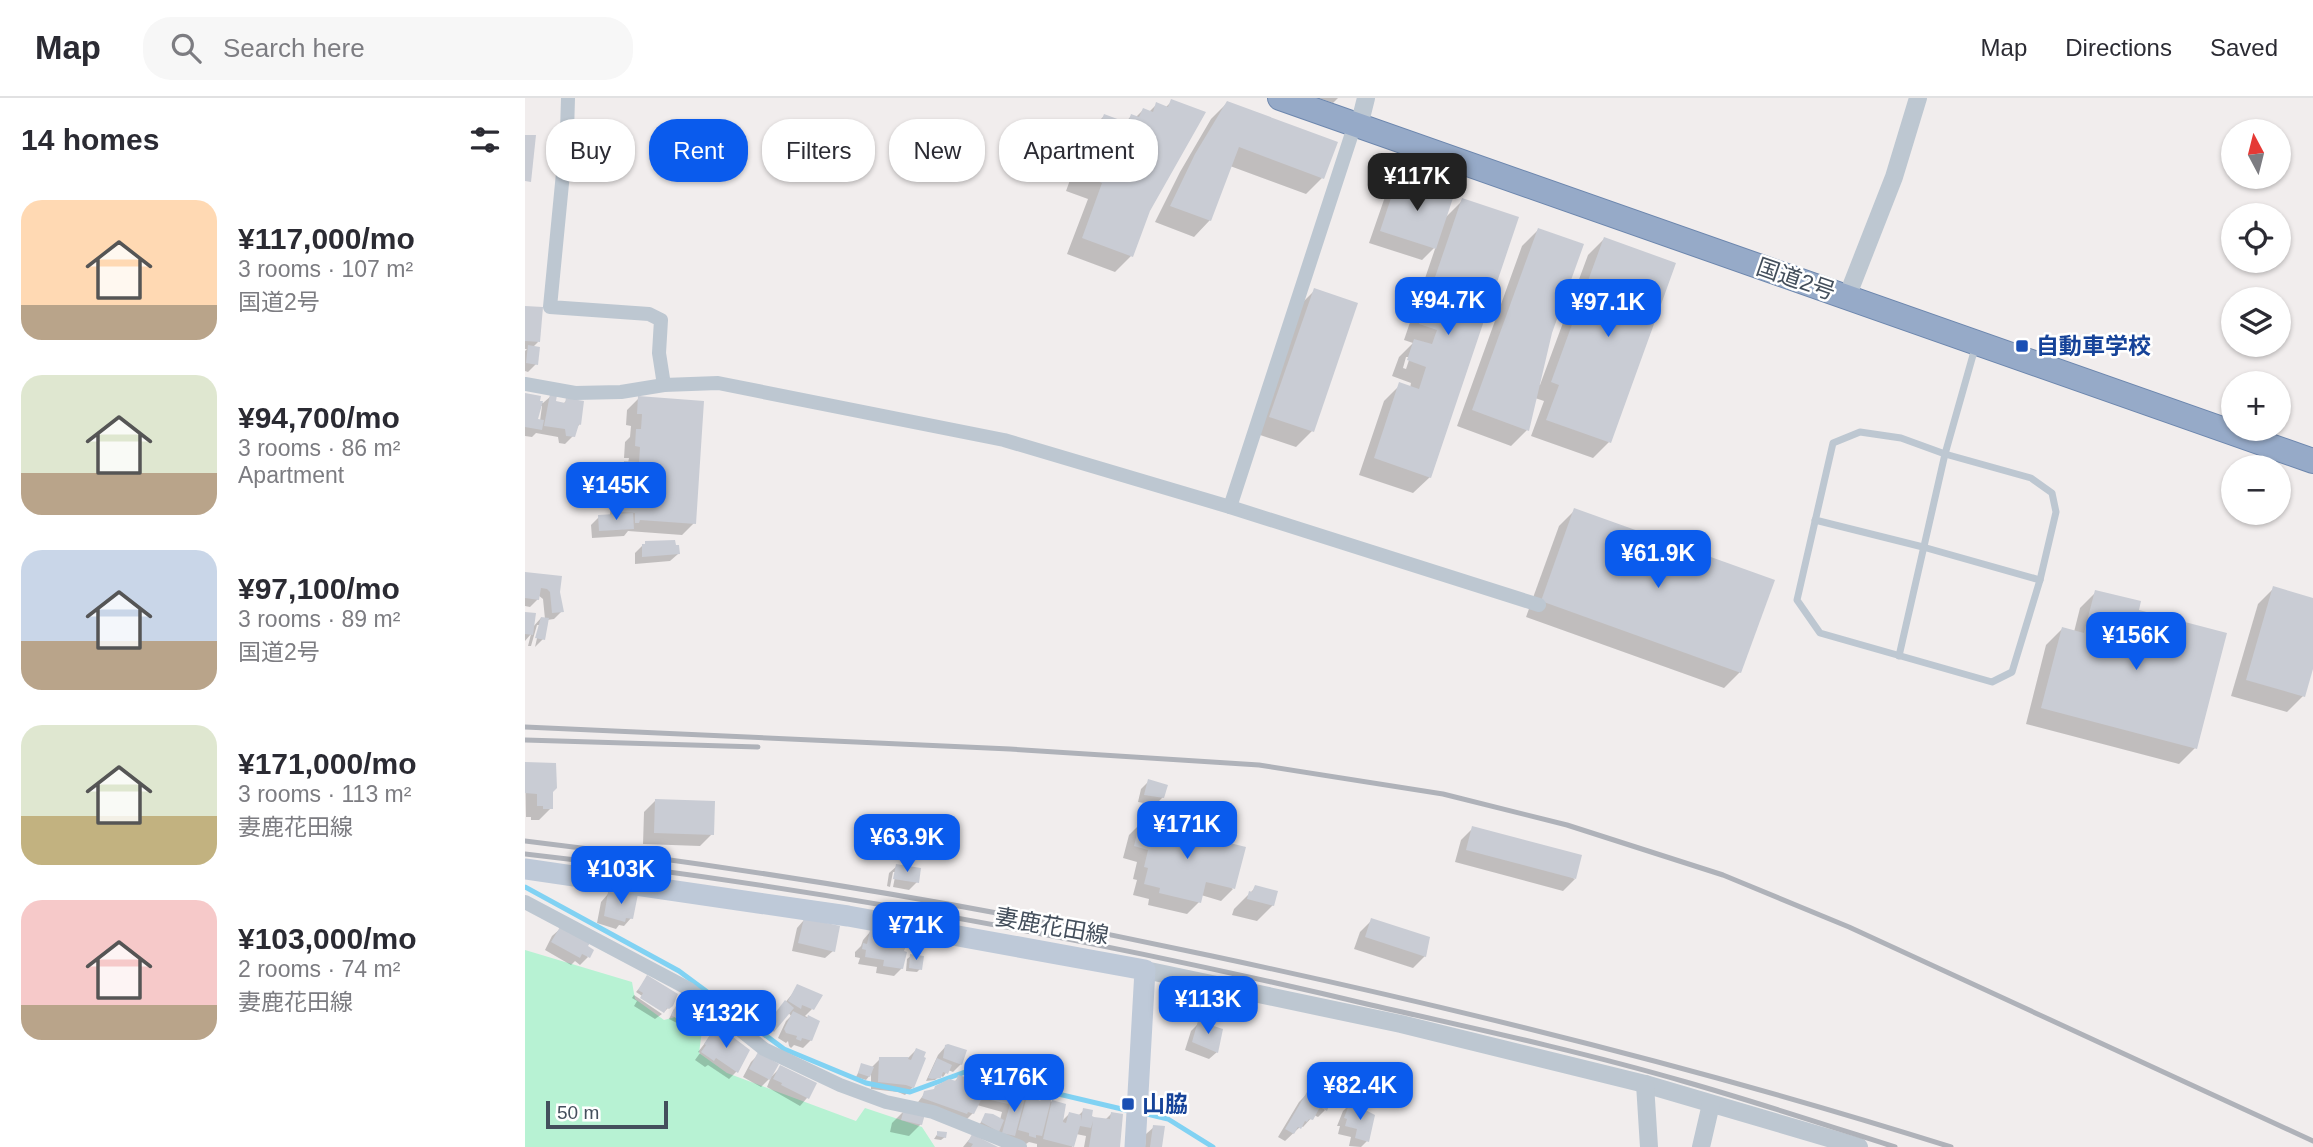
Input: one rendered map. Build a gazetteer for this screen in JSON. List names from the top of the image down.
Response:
{
  "streets": {
    "highway": ["国道2号"],
    "main road": ["妻鹿花田線"]
  },
  "places": {
    "transit": ["自動車学校", "山脇"]
  },
  "scale_bar": "50 m",
  "north": "top",
  "page": {
    "header": "Map",
    "search": "Search here",
    "nav": ["Map", "Directions", "Saved"],
    "heading": "14 homes",
    "map_buttons": ["+", "−"],
    "chip": [
      "Buy",
      "Rent",
      "Filters",
      "New",
      "Apartment"
    ],
    "price": [
      "¥117K",
      "¥94.7K",
      "¥97.1K",
      "¥145K",
      "¥61.9K",
      "¥156K",
      "¥171K",
      "¥63.9K",
      "¥103K",
      "¥71K",
      "¥113K",
      "¥132K",
      "¥176K",
      "¥82.4K"
    ],
    "list": [
      {
        "name": "¥117,000/mo",
        "note": "3 rooms · 107 m² · 国道2号"
      },
      {
        "name": "¥94,700/mo",
        "note": "3 rooms · 86 m² · Apartment"
      },
      {
        "name": "¥97,100/mo",
        "note": "3 rooms · 89 m² · 国道2号"
      },
      {
        "name": "¥171,000/mo",
        "note": "3 rooms · 113 m² · 妻鹿花田線"
      },
      {
        "name": "¥103,000/mo",
        "note": "2 rooms · 74 m² · 妻鹿花田線"
      }
    ],
    "scale": "50 m"
  }
}
